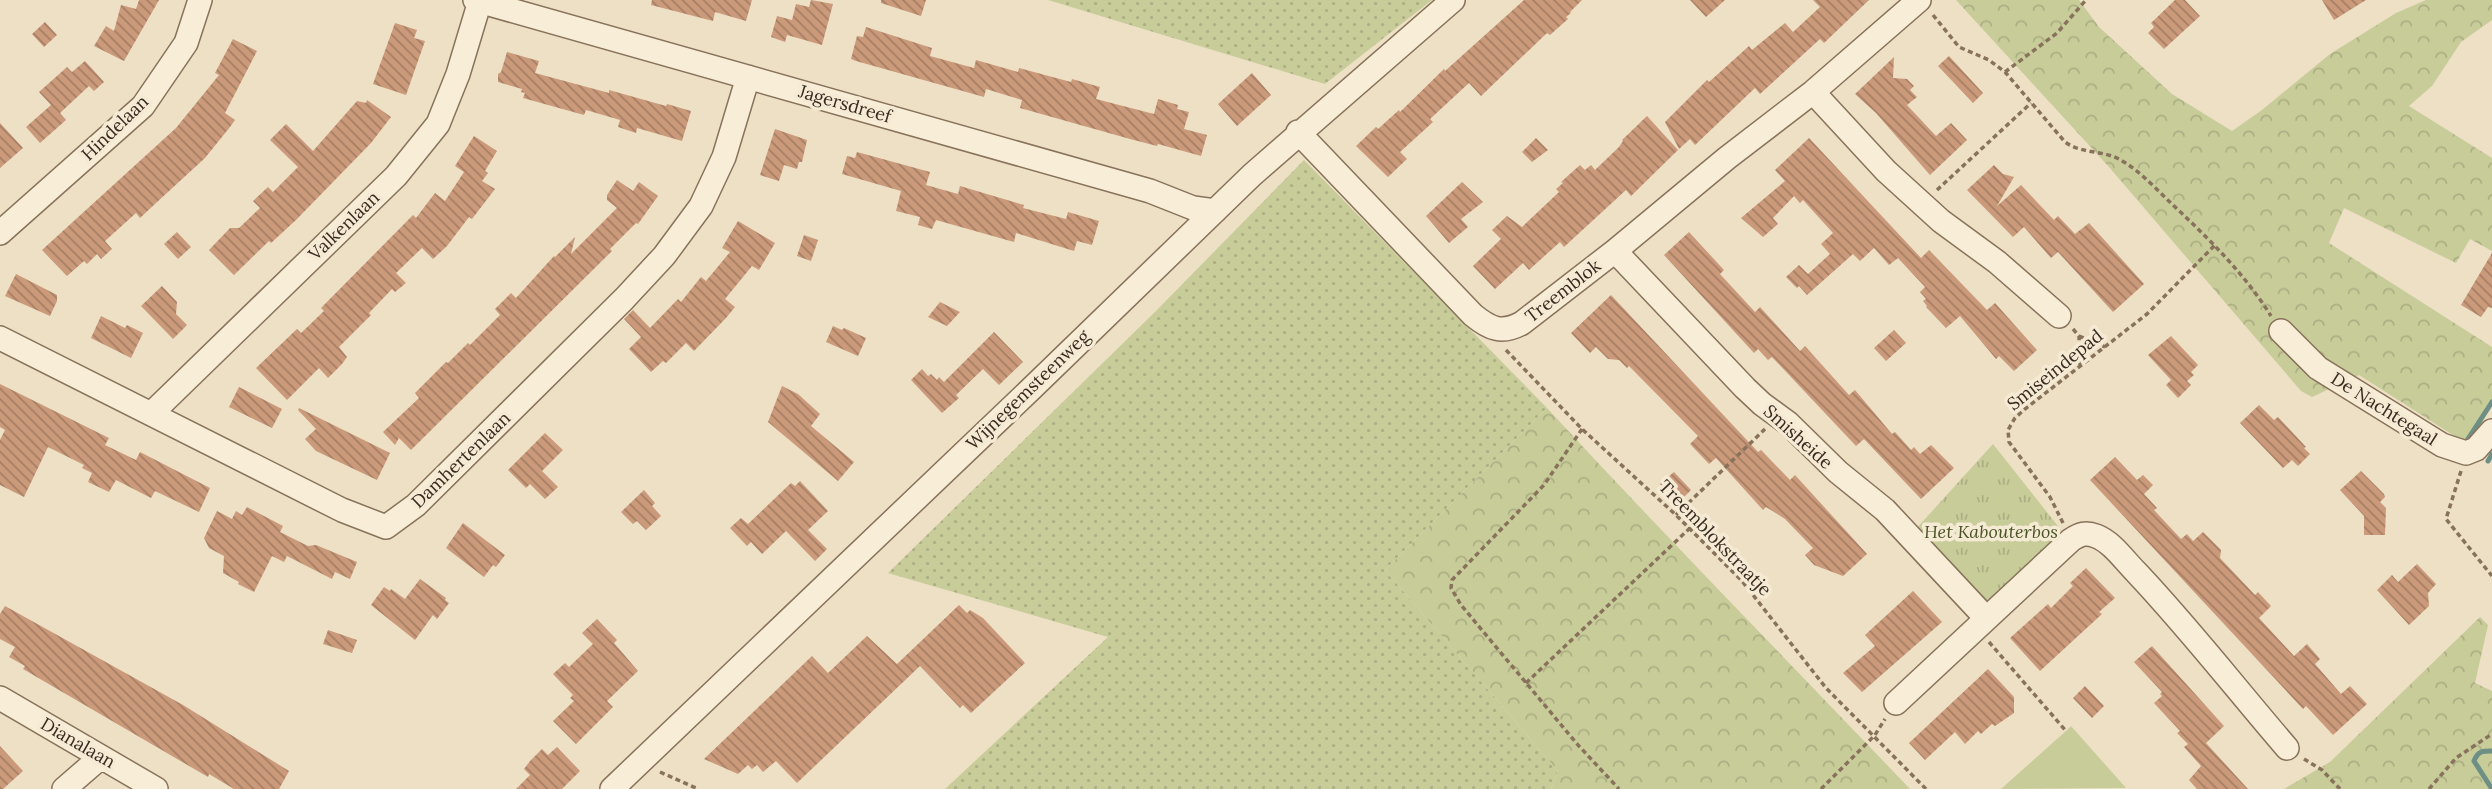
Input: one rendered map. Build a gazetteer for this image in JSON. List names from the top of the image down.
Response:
{
  "streets": {
    "street": [
      "Jagersdreef",
      "Hindelaan",
      "Valkenlaan",
      "Treemblok",
      "Wijnegemsteenweg",
      "De Nachtegaal",
      "Smisheide",
      "Damhertenlaan",
      "Dianalaan"
    ],
    "path": ["Smiseindepad", "Treemblokstraatje"]
  },
  "crossings": [
    ["Jagersdreef", "Valkenlaan"],
    ["Jagersdreef", "Wijnegemsteenweg"],
    ["Jagersdreef", "Damhertenlaan"],
    ["Valkenlaan", "Damhertenlaan"],
    ["Treemblok", "Wijnegemsteenweg"],
    ["Treemblok", "Smisheide"]
  ],
  "parks": ["Het Kabouterbos"]
}
